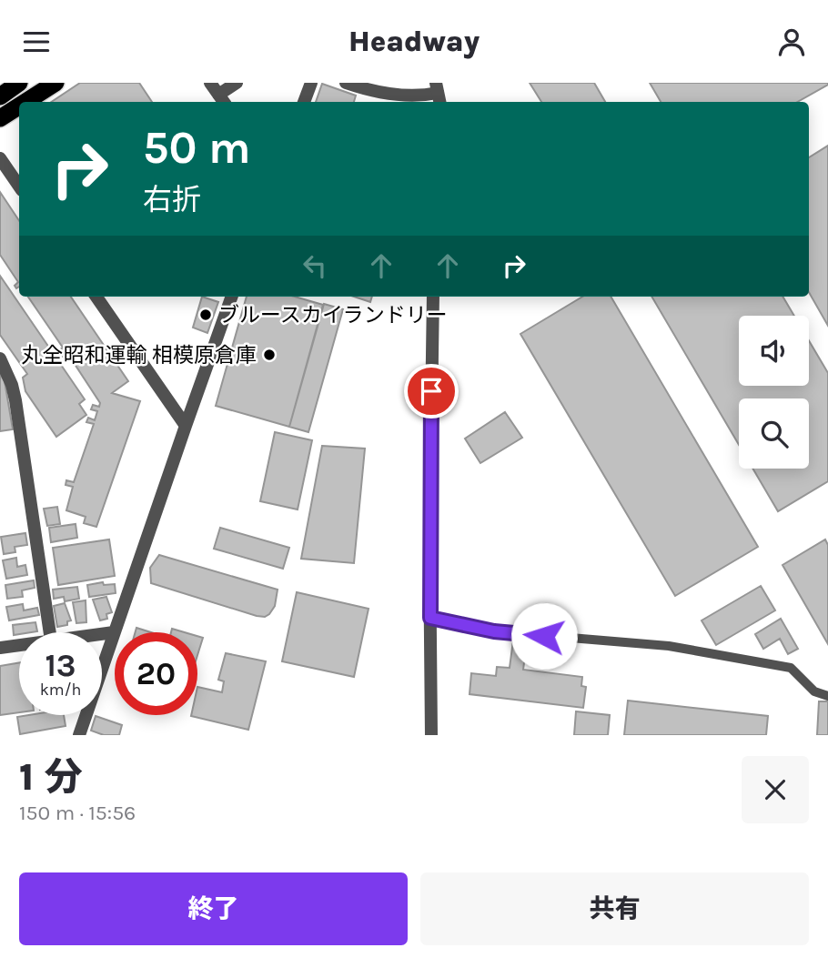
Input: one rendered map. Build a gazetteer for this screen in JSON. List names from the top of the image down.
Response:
{
  "places": ["ブルースカイランドリー", "丸全昭和運輸 相模原倉庫"],
  "page": {
    "header": "Headway",
    "turn": ["50 m", "右折"],
    "speed": "13 km/h",
    "limit": "20",
    "heading": ["1 分", "150 m · 15:56"],
    "buttons": ["終了", "共有"]
  }
}
